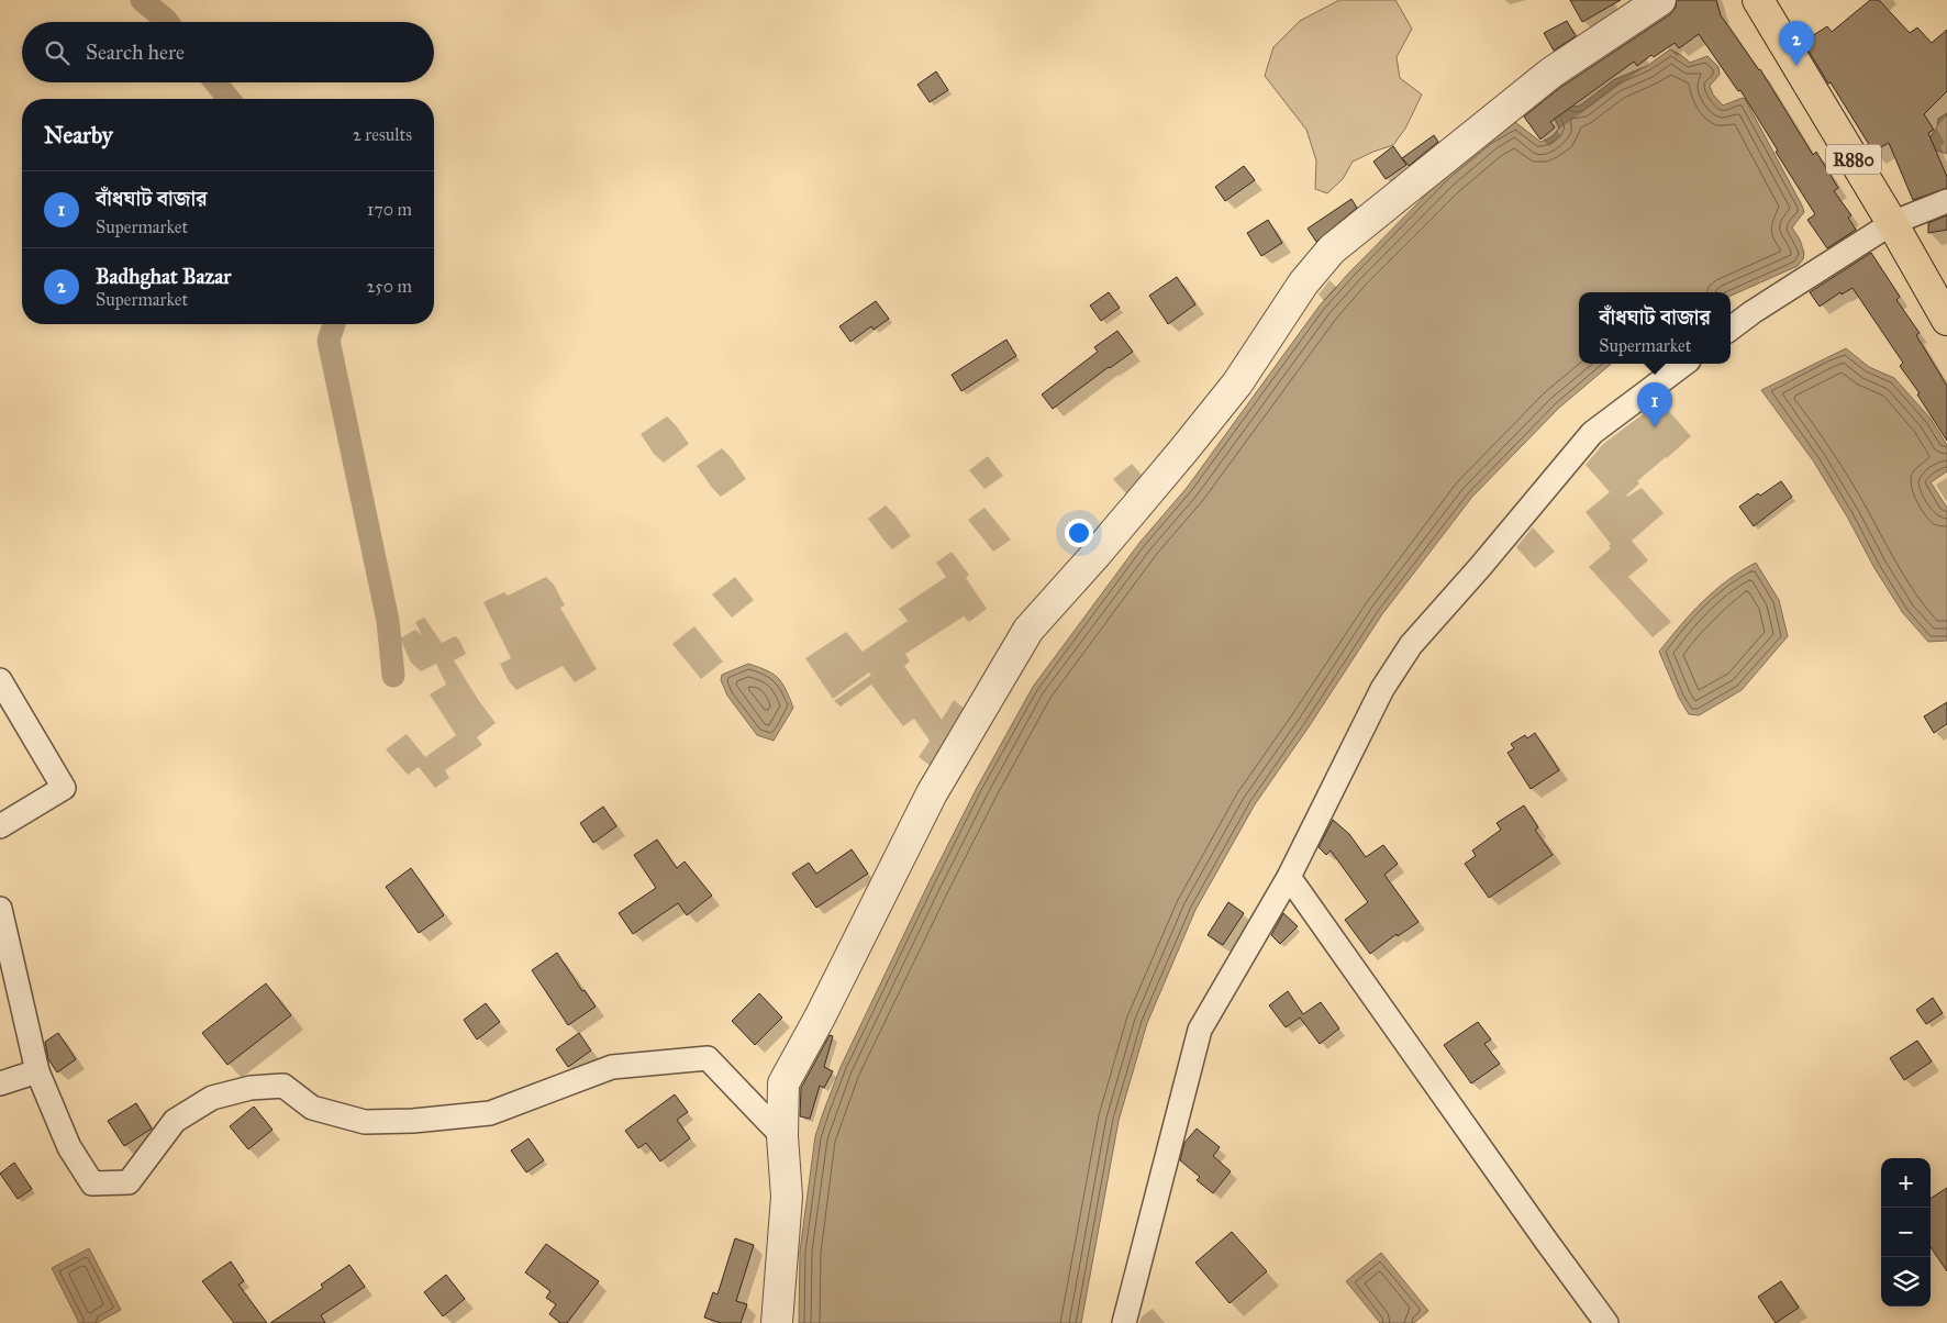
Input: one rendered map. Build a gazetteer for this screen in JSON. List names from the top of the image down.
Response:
{
  "streets": {
    "main road": ["R880"]
  },
  "page": {
    "pins": ["2", "1"],
    "search": "Search here",
    "heading": ["Nearby", "2 results"],
    "list": [
      {
        "mark": "1",
        "name": "বাঁধঘাট বাজার",
        "note": "Supermarket",
        "value": "170 m"
      },
      {
        "mark": "2",
        "name": "Badhghat Bazar",
        "note": "Supermarket",
        "value": "250 m"
      }
    ],
    "popup": ["বাঁধঘাট বাজার", "Supermarket"],
    "map_buttons": ["+", "−"]
  }
}
